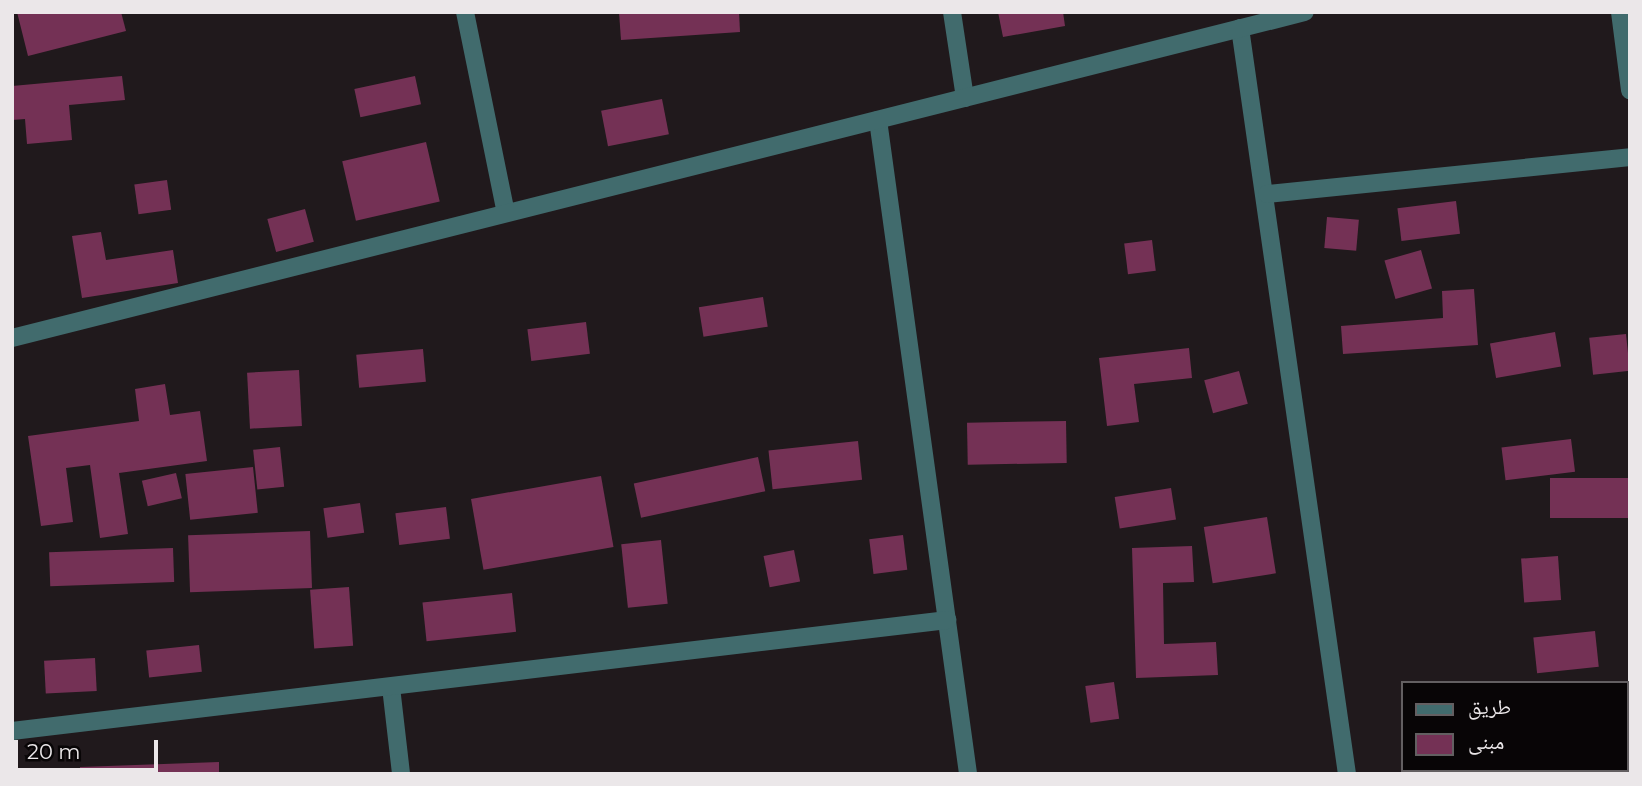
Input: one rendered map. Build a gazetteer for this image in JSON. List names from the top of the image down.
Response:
{
  "legend": ["طريق", "مبنى"],
  "scale_bar": "20 m"
}
